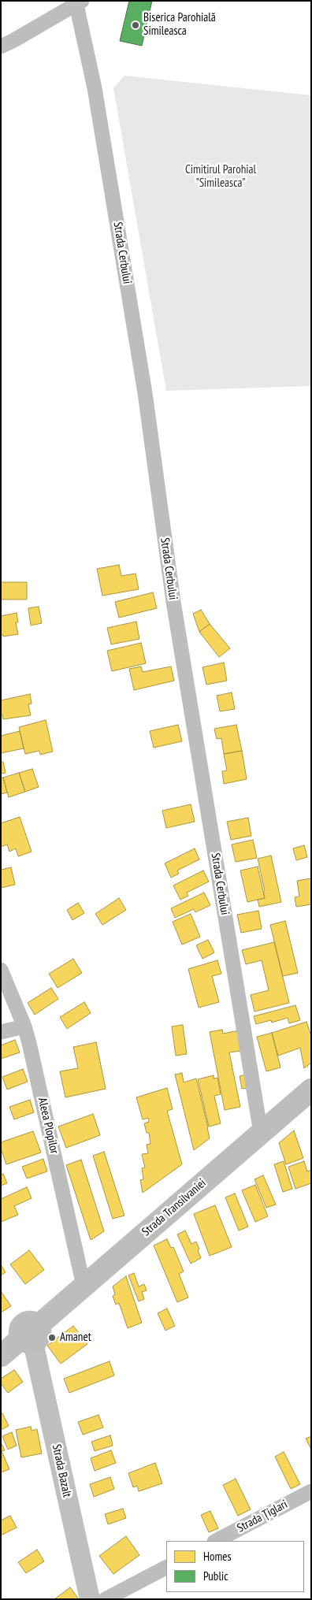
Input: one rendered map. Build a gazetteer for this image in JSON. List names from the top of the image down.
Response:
{
  "streets": {
    "main road": ["Strada Transilvaniei", "Strada Bazalt"],
    "street": ["Strada Cerbului", "Aleea Plopilor", "Strada Țiglari"]
  },
  "crossings": [
    ["Strada Cerbului", "Strada Transilvaniei"],
    ["Aleea Plopilor", "Strada Transilvaniei"],
    ["Strada Transilvaniei", "Strada Bazalt"]
  ],
  "parks": ["Cimitirul Parohial \"Simileasca\""],
  "places": ["Biserica Parohială Simileasca", "Amanet"],
  "legend": ["Homes", "Public"]
}
